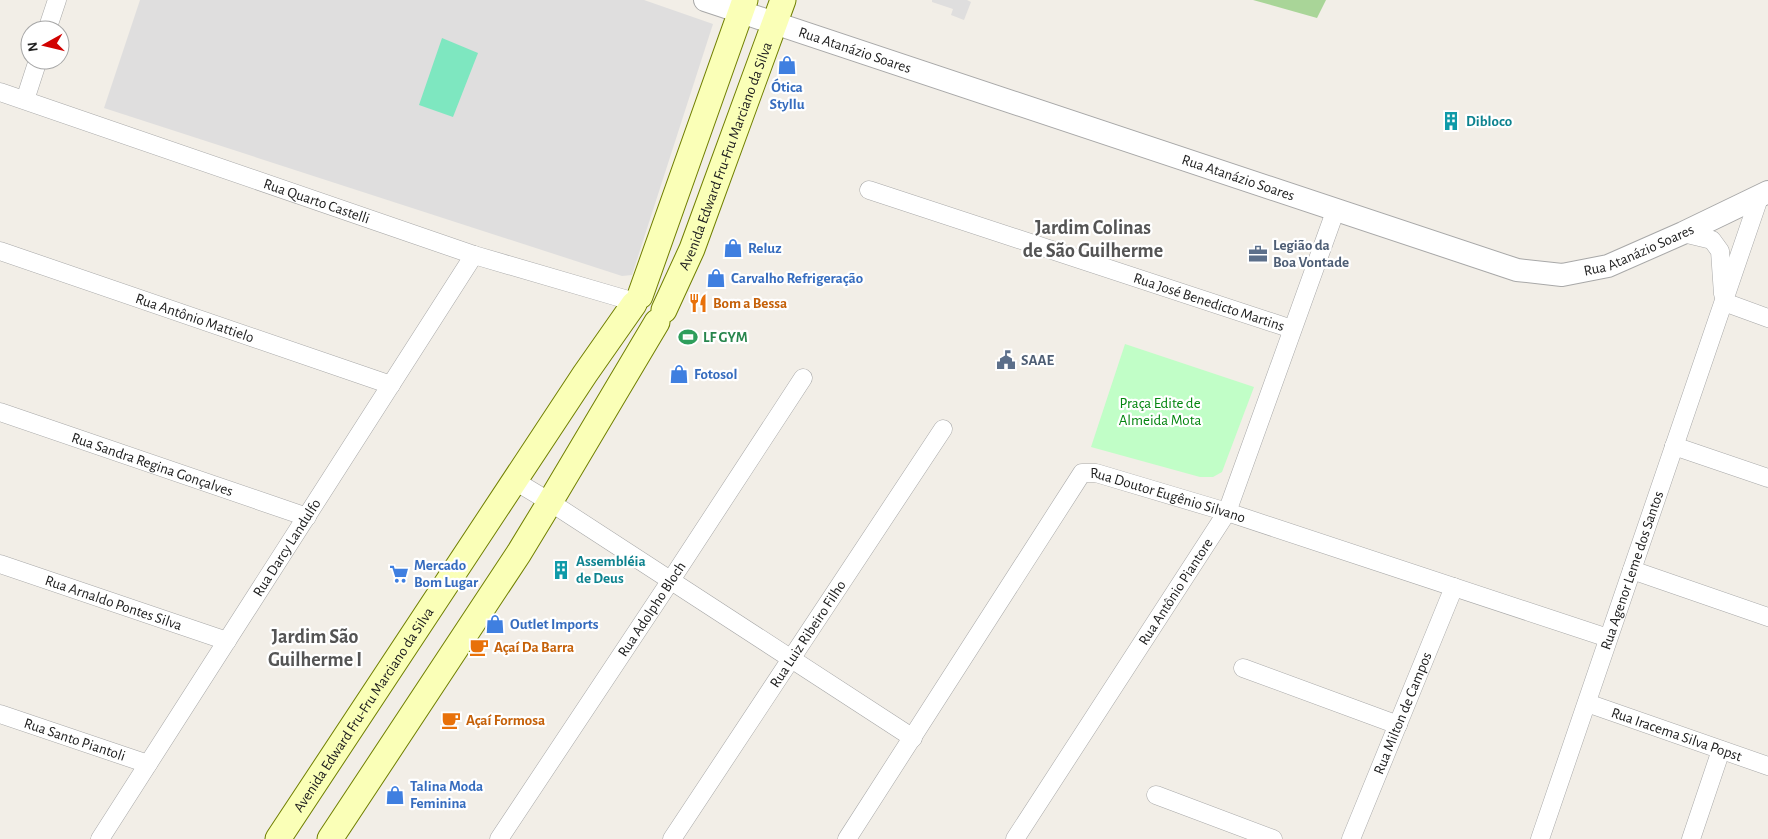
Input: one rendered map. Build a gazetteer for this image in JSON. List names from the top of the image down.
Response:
{
  "streets": {
    "main road": ["Avenida Edward Fru-Fru Marciano da Silva"],
    "street": [
      "Rua Atanázio Soares",
      "Rua Quarto Castelli",
      "Rua José Benedicto Martins",
      "Rua Antônio Mattielo",
      "Rua Sandra Regina Gonçalves",
      "Rua Doutor Eugênio Silvano",
      "Rua Darcy Landulfo",
      "Rua Agenor Leme dos Santos",
      "Rua Antônio Piantore",
      "Rua Arnaldo Pontes Silva",
      "Rua Adolpho Bloch",
      "Rua Luiz Ribeiro Filho",
      "Rua Milton de Campos",
      "Rua Iracema Silva Popst",
      "Rua Santo Piantoli"
    ]
  },
  "crossings": [
    ["Rua Atanázio Soares", "Avenida Edward Fru-Fru Marciano da Silva"],
    ["Rua Atanázio Soares", "Rua Agenor Leme dos Santos"],
    ["Rua Atanázio Soares", "Rua Antônio Piantore"],
    ["Avenida Edward Fru-Fru Marciano da Silva", "Rua Quarto Castelli"],
    ["Rua Quarto Castelli", "Rua Darcy Landulfo"],
    ["Rua José Benedicto Martins", "Rua Antônio Piantore"],
    ["Rua Antônio Mattielo", "Rua Darcy Landulfo"],
    ["Rua Sandra Regina Gonçalves", "Rua Darcy Landulfo"],
    ["Rua Doutor Eugênio Silvano", "Rua Agenor Leme dos Santos"],
    ["Rua Doutor Eugênio Silvano", "Rua Antônio Piantore"],
    ["Rua Doutor Eugênio Silvano", "Rua Milton de Campos"],
    ["Rua Darcy Landulfo", "Rua Arnaldo Pontes Silva"],
    ["Rua Darcy Landulfo", "Rua Santo Piantoli"],
    ["Rua Agenor Leme dos Santos", "Rua Iracema Silva Popst"]
  ],
  "districts": ["Jardim Colinas de São Guilherme", "Jardim São Guilherme I"],
  "parks": ["Praça Edite de Almeida Mota"],
  "places": {
    "shop": [
      "Ótica Styllu",
      "Reluz",
      "Carvalho Refrigeração",
      "Fotosol",
      "Outlet Imports",
      "Talina Moda Feminina"
    ],
    "building": ["Dibloco", "Assembléia de Deus"],
    "office": ["Legião da Boa Vontade"],
    "restaurant": ["Bom a Bessa"],
    "sports": ["LF GYM"],
    "public building": ["SAAE"],
    "supermarket": ["Mercado Bom Lugar"],
    "cafe": ["Açaí Da Barra", "Açaí Formosa"]
  },
  "north": "left"
}
